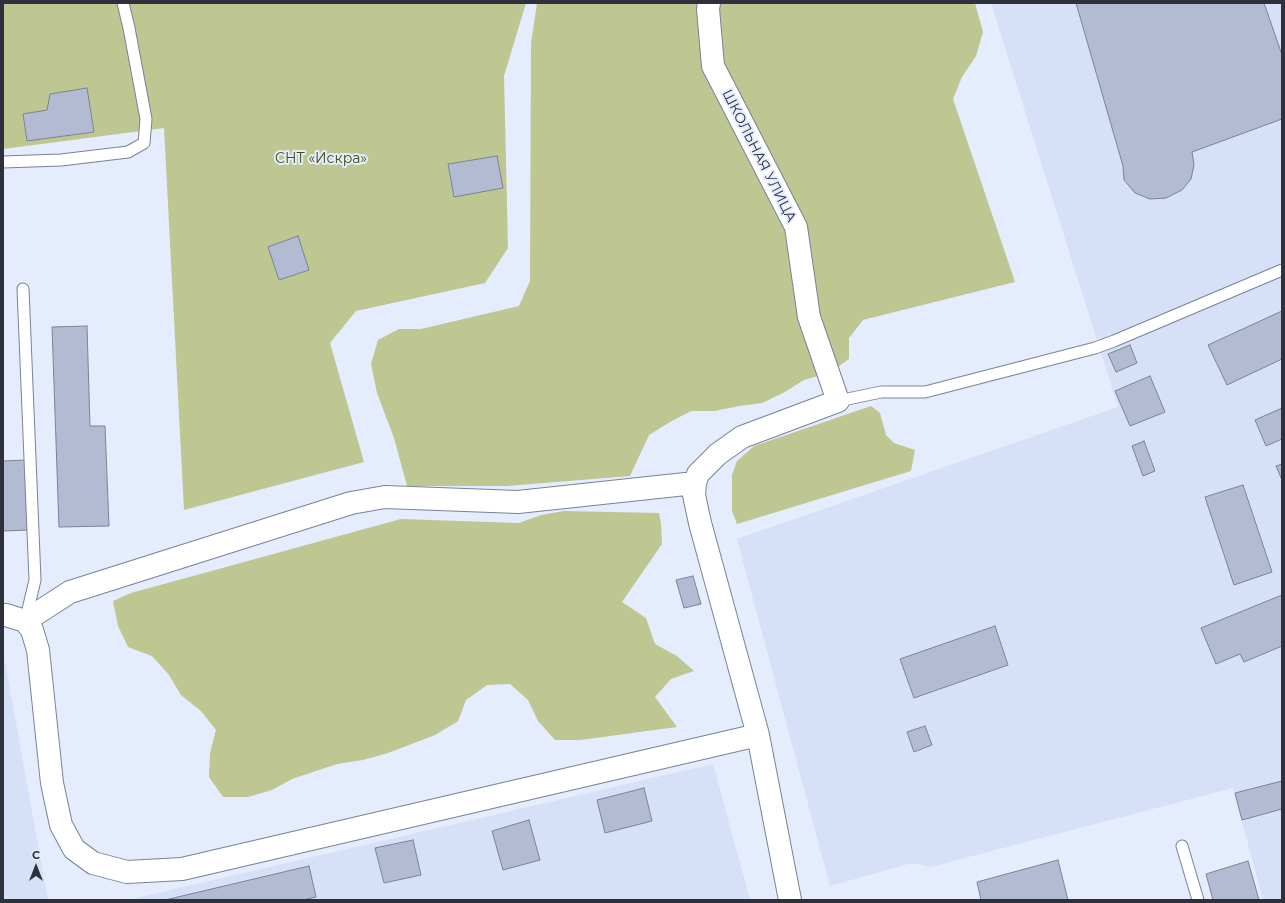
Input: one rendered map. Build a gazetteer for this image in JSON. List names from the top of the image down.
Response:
{
  "streets": {
    "street": ["ШКОЛЬНАЯ УЛИЦА"]
  },
  "parks": ["СНТ «Искра»"],
  "north": "top"
}
